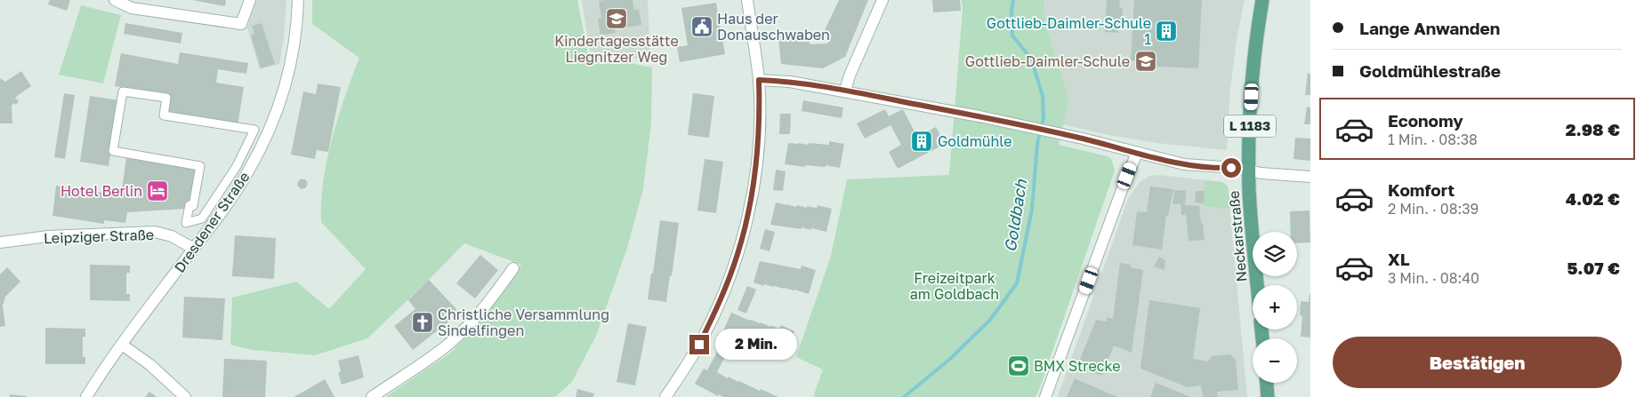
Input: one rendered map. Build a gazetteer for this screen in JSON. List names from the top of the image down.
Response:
{
  "streets": {
    "main road": ["L 1183", "Neckarstraße"],
    "street": ["Dresdener Straße", "Leipziger Straße"]
  },
  "crossings": [
    ["Dresdener Straße", "Leipziger Straße"]
  ],
  "water": ["Goldbach"],
  "parks": ["Freizeitpark am Goldbach"],
  "places": {
    "school or university": ["Kindertagesstätte Liegnitzer Weg", "Gottlieb-Daimler-Schule"],
    "public building": ["Haus der Donauschwaben"],
    "building": ["Gottlieb-Daimler-Schule 1", "Goldmühle"],
    "hotel": ["Hotel Berlin"],
    "church": ["Christliche Versammlung Sindelfingen"],
    "sports": ["BMX Strecke"]
  },
  "page": {
    "banner": ["Lange Anwanden", "Goldmühlestraße"],
    "list": [
      {
        "name": "Economy",
        "note": "1 Min. · 08:38",
        "value": "2.98 €"
      },
      {
        "name": "Komfort",
        "note": "2 Min. · 08:39",
        "value": "4.02 €"
      },
      {
        "name": "XL",
        "note": "3 Min. · 08:40",
        "value": "5.07 €"
      }
    ],
    "map_buttons": ["+", "−"],
    "buttons": "Bestätigen",
    "bubble": "2 Min."
  }
}
